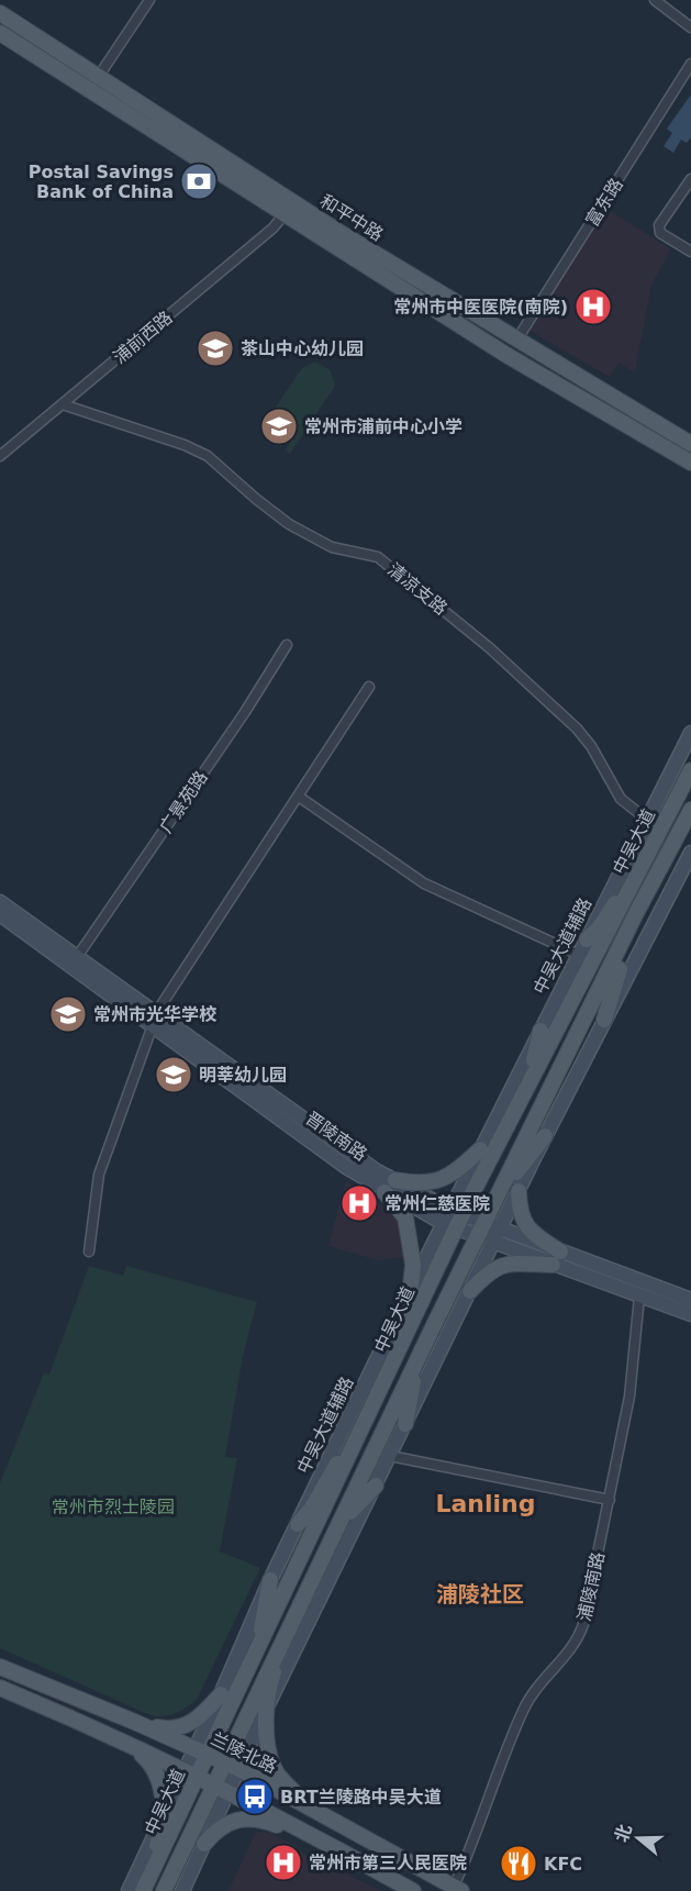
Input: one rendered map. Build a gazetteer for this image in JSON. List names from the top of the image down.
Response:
{
  "streets": {
    "main road": [
      "和平中路",
      "中吴大道",
      "中吴大道辅路",
      "晋陵南路",
      "兰陵北路"
    ],
    "street": [
      "富东路",
      "浦前西路",
      "清凉支路",
      "广景苑路",
      "浦陵南路"
    ]
  },
  "crossings": [
    ["富东路", "和平中路"],
    ["和平中路", "浦前西路"],
    ["浦前西路", "清凉支路"],
    ["清凉支路", "中吴大道辅路"],
    ["广景苑路", "晋陵南路"],
    ["中吴大道", "中吴大道辅路"],
    ["中吴大道", "晋陵南路"],
    ["中吴大道", "兰陵北路"],
    ["中吴大道辅路", "晋陵南路"],
    ["中吴大道辅路", "兰陵北路"],
    ["晋陵南路", "浦陵南路"],
    ["浦陵南路", "兰陵北路"]
  ],
  "districts": ["Lanling", "浦陵社区"],
  "parks": ["常州市烈士陵园"],
  "places": {
    "bank": ["Postal Savings Bank of China"],
    "hospital": ["常州市中医医院(南院)", "常州仁慈医院", "常州市第三人民医院"],
    "school or university": [
      "茶山中心幼儿园",
      "常州市浦前中心小学",
      "常州市光华学校",
      "明莘幼儿园"
    ],
    "bus stop": ["BRT兰陵路中吴大道"],
    "restaurant": ["KFC"]
  },
  "north": "left"
}
